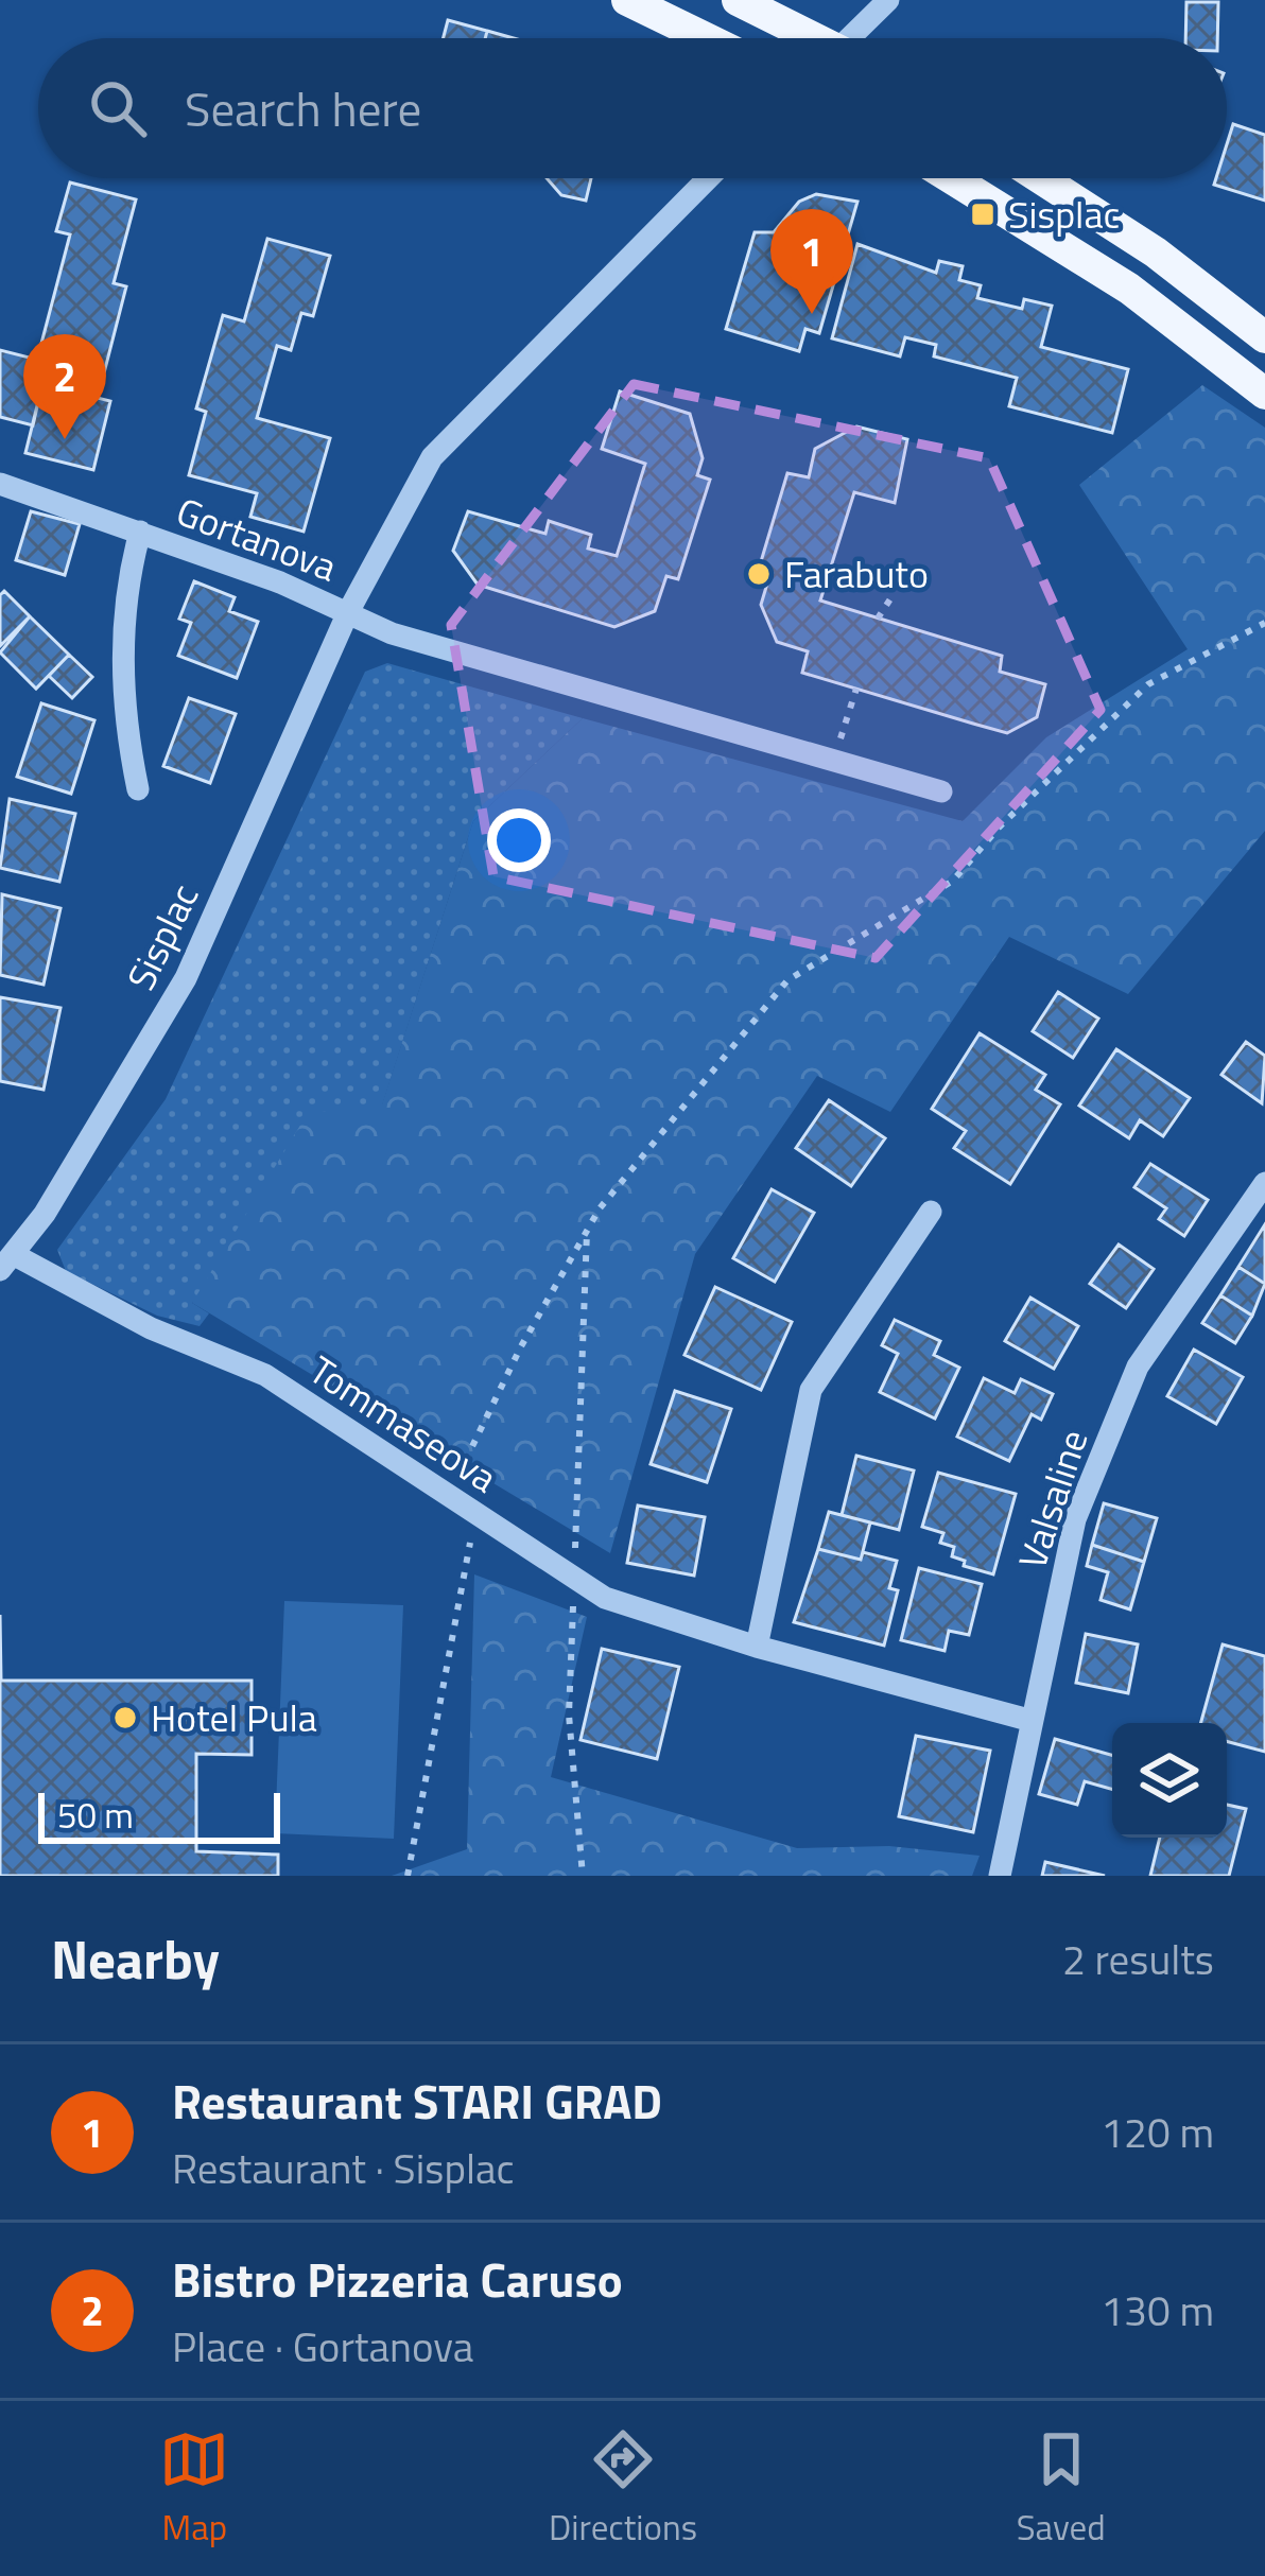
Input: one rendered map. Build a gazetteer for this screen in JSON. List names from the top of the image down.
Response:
{
  "streets": {
    "street": [
      "Gortanova",
      "Sisplac",
      "Tommaseova",
      "Valsaline"
    ]
  },
  "crossings": [
    ["Gortanova", "Sisplac"],
    ["Sisplac", "Tommaseova"],
    ["Tommaseova", "Valsaline"]
  ],
  "places": {
    "transit": ["Sisplac"],
    "other": ["Farabuto", "Hotel Pula"]
  },
  "scale_bar": "50 m",
  "page": {
    "search": "Search here",
    "pins": ["1", "2"],
    "scale": "50 m",
    "heading": ["Nearby", "2 results"],
    "list": [
      {
        "mark": "1",
        "name": "Restaurant STARI GRAD",
        "note": "Restaurant · Sisplac",
        "value": "120 m"
      },
      {
        "mark": "2",
        "name": "Bistro Pizzeria Caruso",
        "note": "Place · Gortanova",
        "value": "130 m"
      }
    ],
    "nav": ["Map", "Directions", "Saved"]
  }
}
